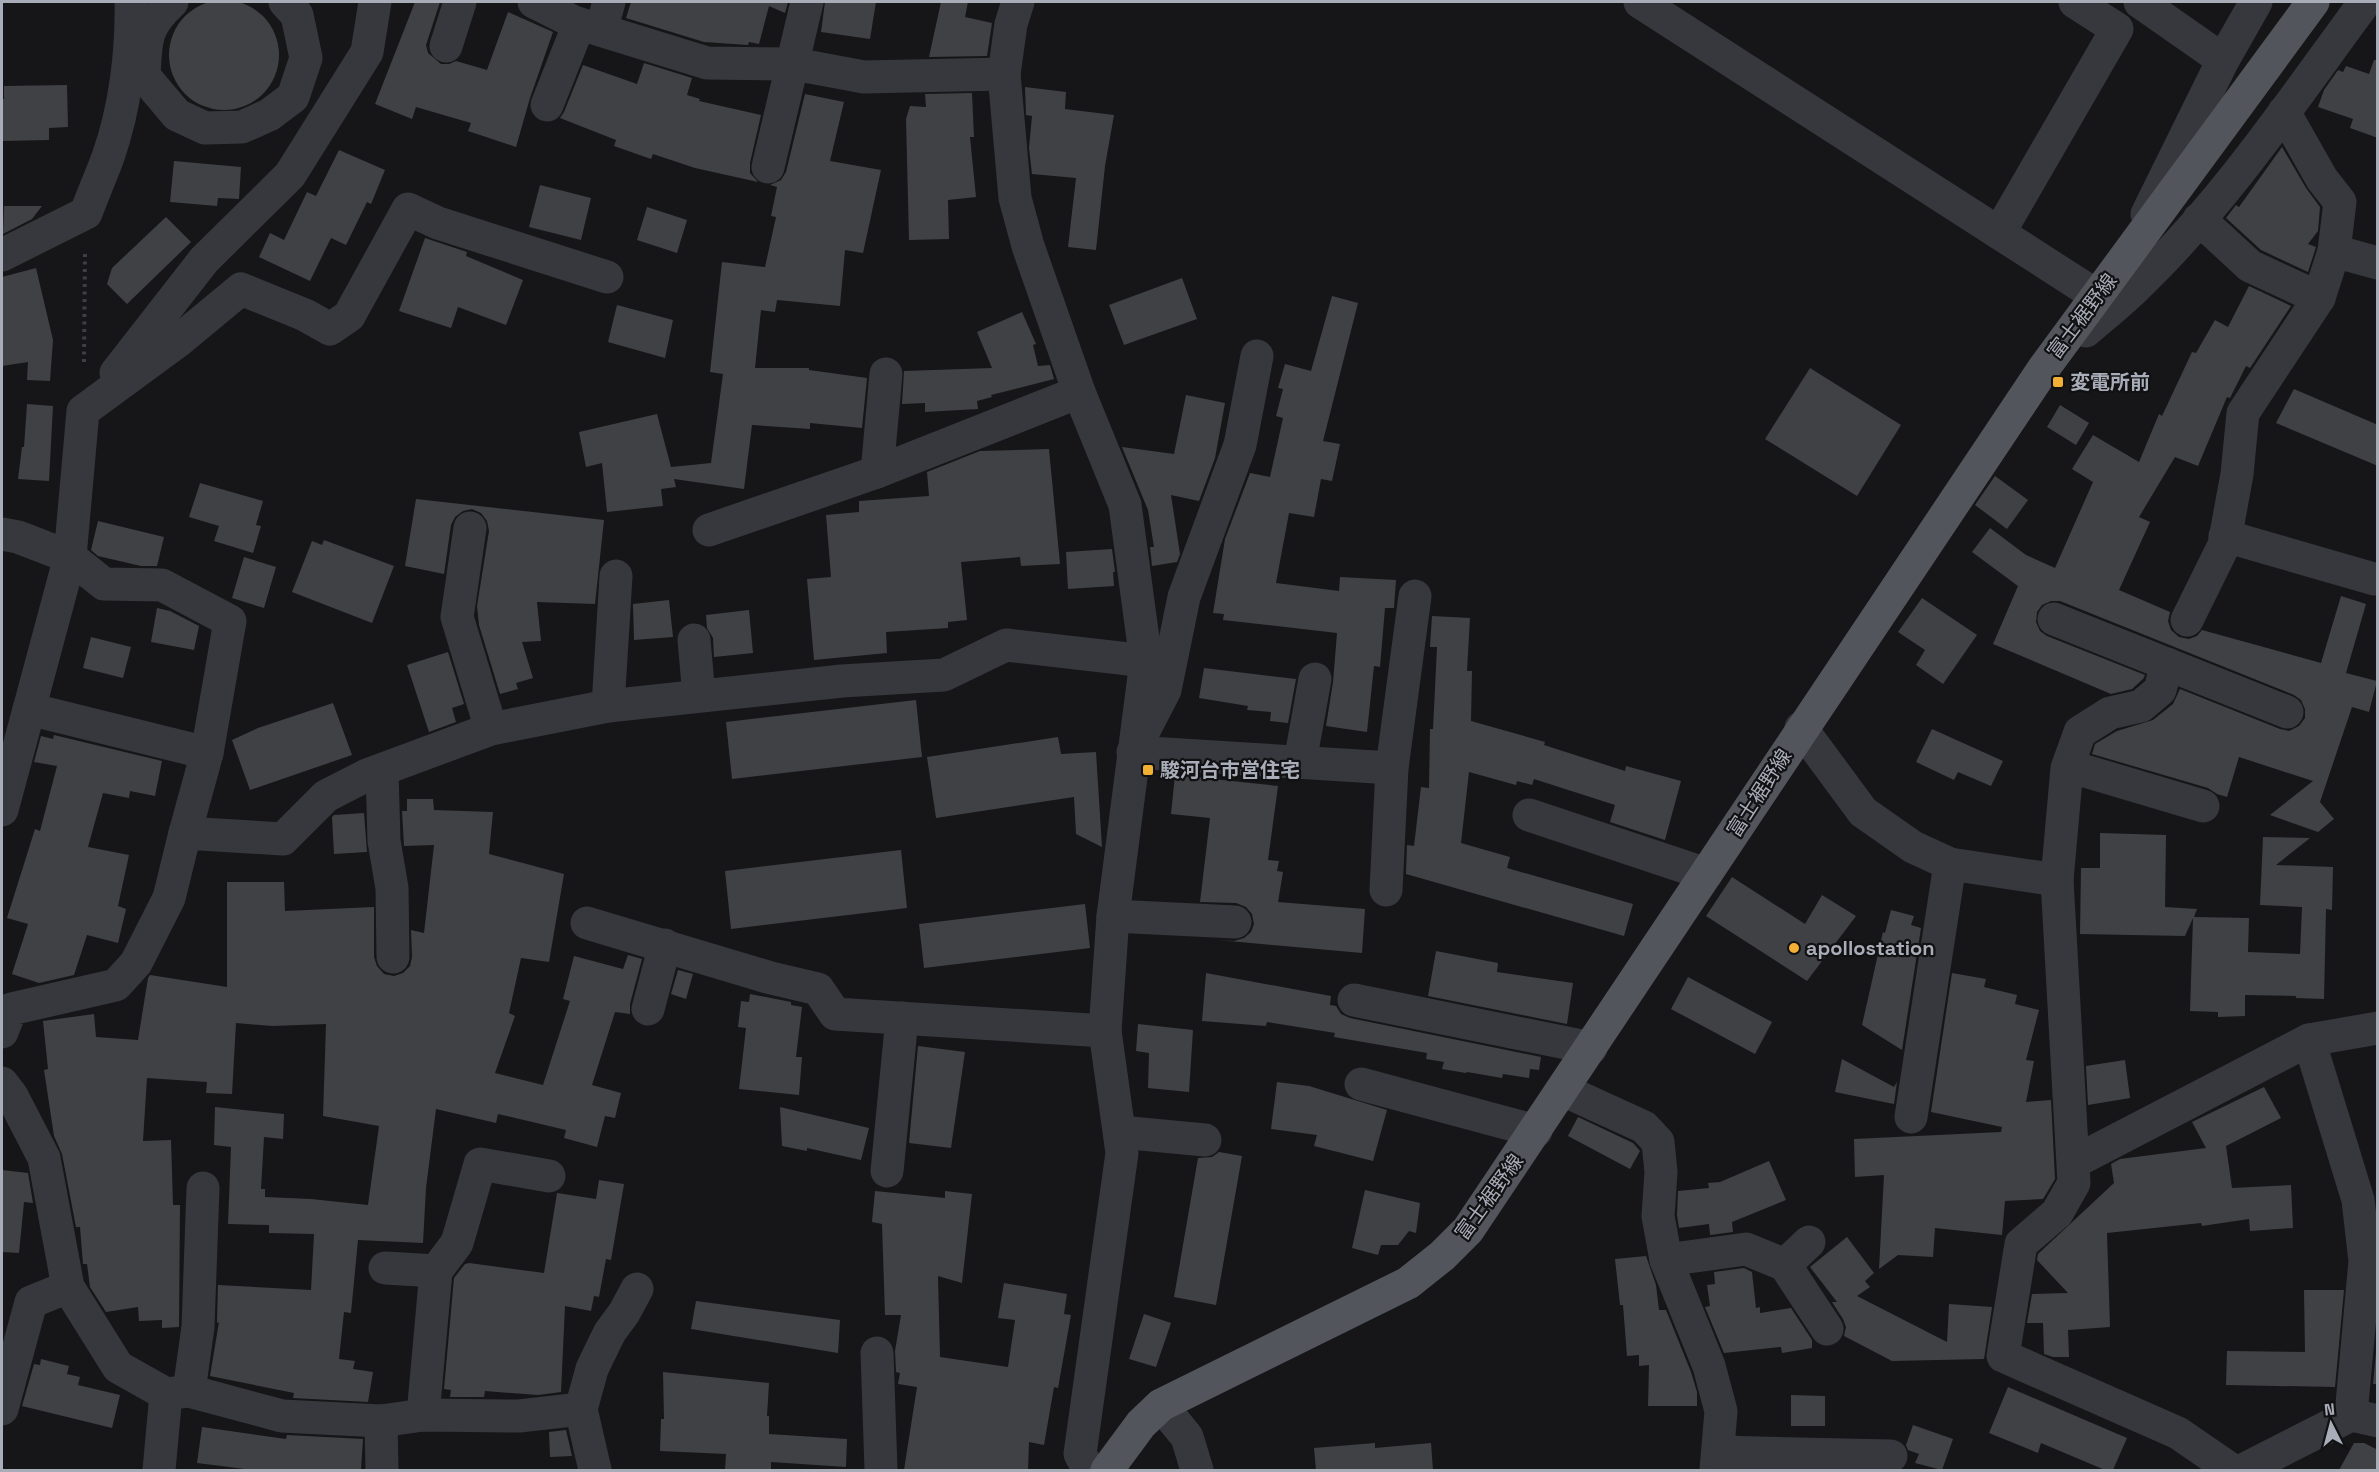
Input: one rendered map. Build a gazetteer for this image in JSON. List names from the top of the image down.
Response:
{
  "streets": {
    "main road": ["富士裾野線"]
  },
  "places": {
    "transit": ["変電所前", "駿河台市営住宅"],
    "other": ["apollostation"]
  },
  "north": "top"
}
